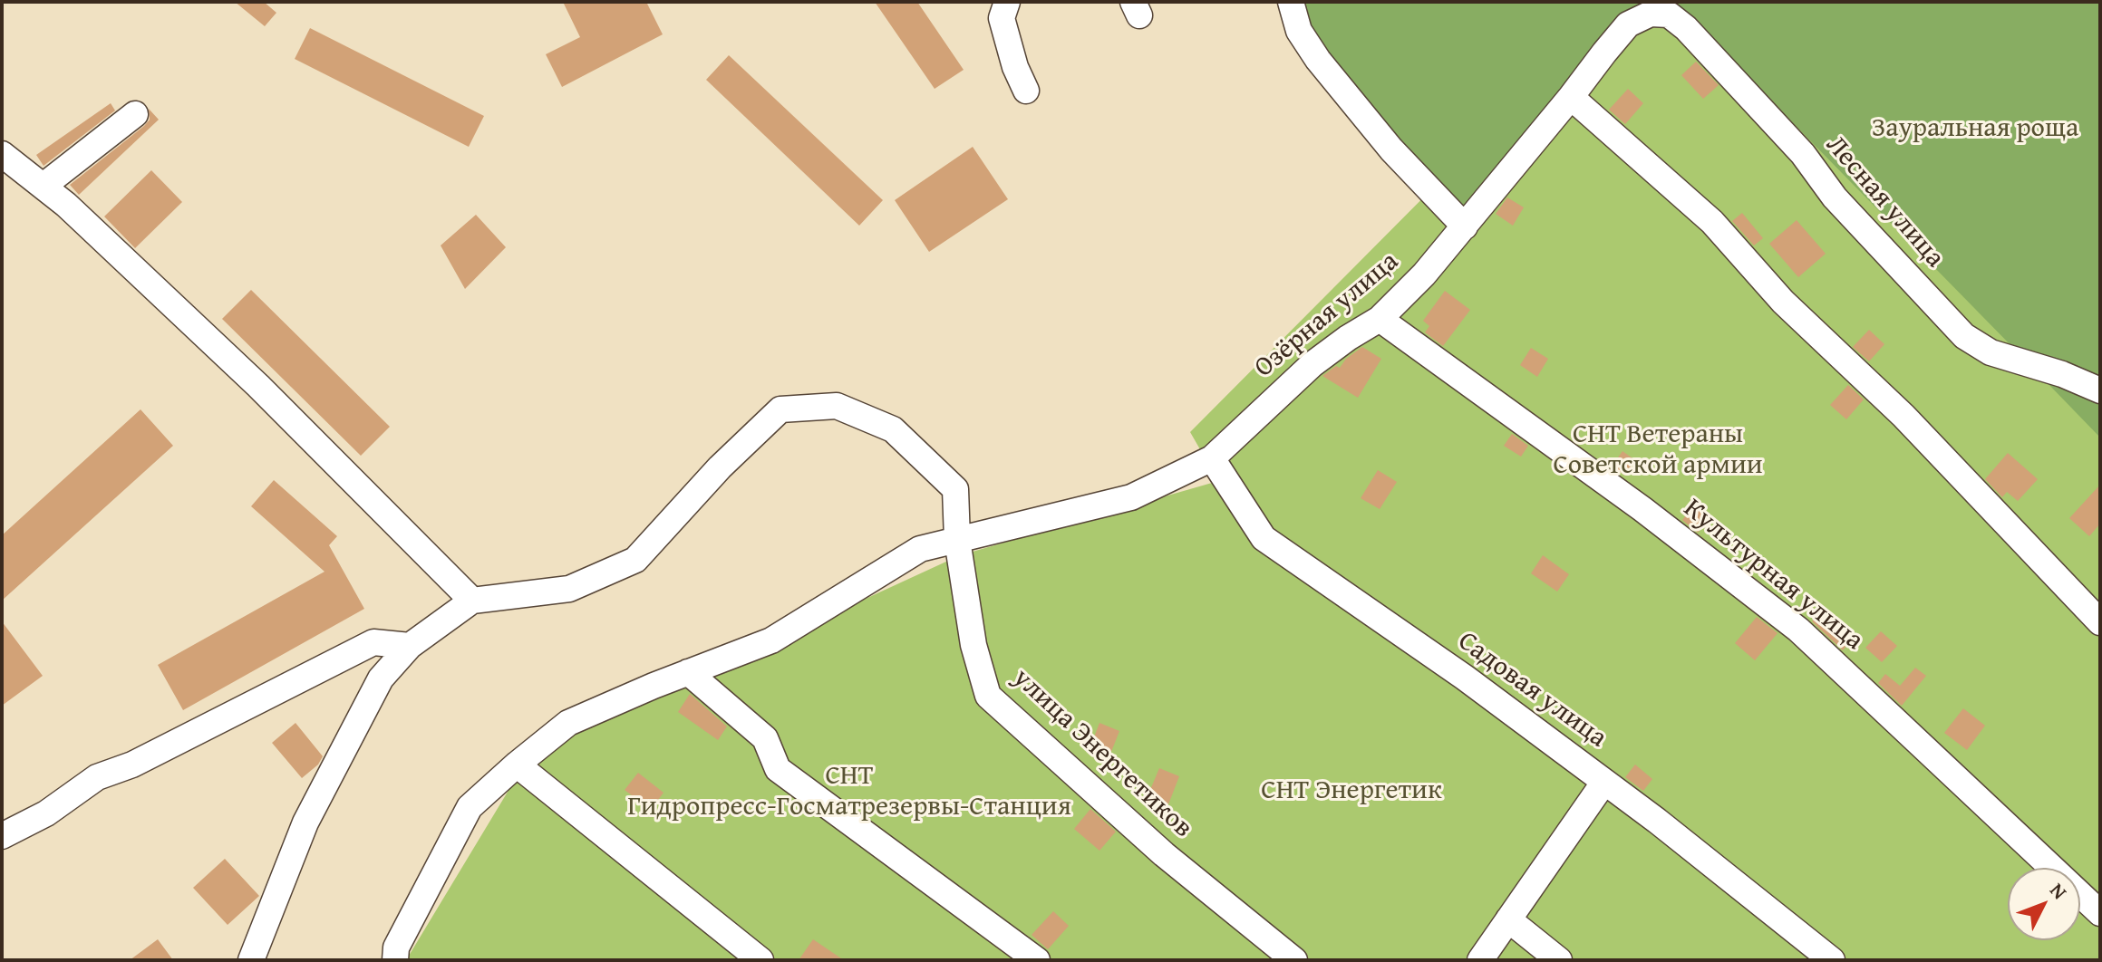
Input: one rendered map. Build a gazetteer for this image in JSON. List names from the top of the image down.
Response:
{
  "streets": {
    "street": [
      "Лесная улица",
      "Озёрная улица",
      "Культурная улица",
      "Садовая улица",
      "улица Энергетиков"
    ]
  },
  "crossings": [
    ["Лесная улица", "Озёрная улица"],
    ["Озёрная улица", "Культурная улица"],
    ["Озёрная улица", "Садовая улица"],
    ["Озёрная улица", "улица Энергетиков"]
  ],
  "parks": [
    "Зауральная роща",
    "СНТ Ветераны Советской армии",
    "СНТ Гидропресс-Госматрезервы-Станция",
    "СНТ Энергетик"
  ],
  "north": "top right"
}
